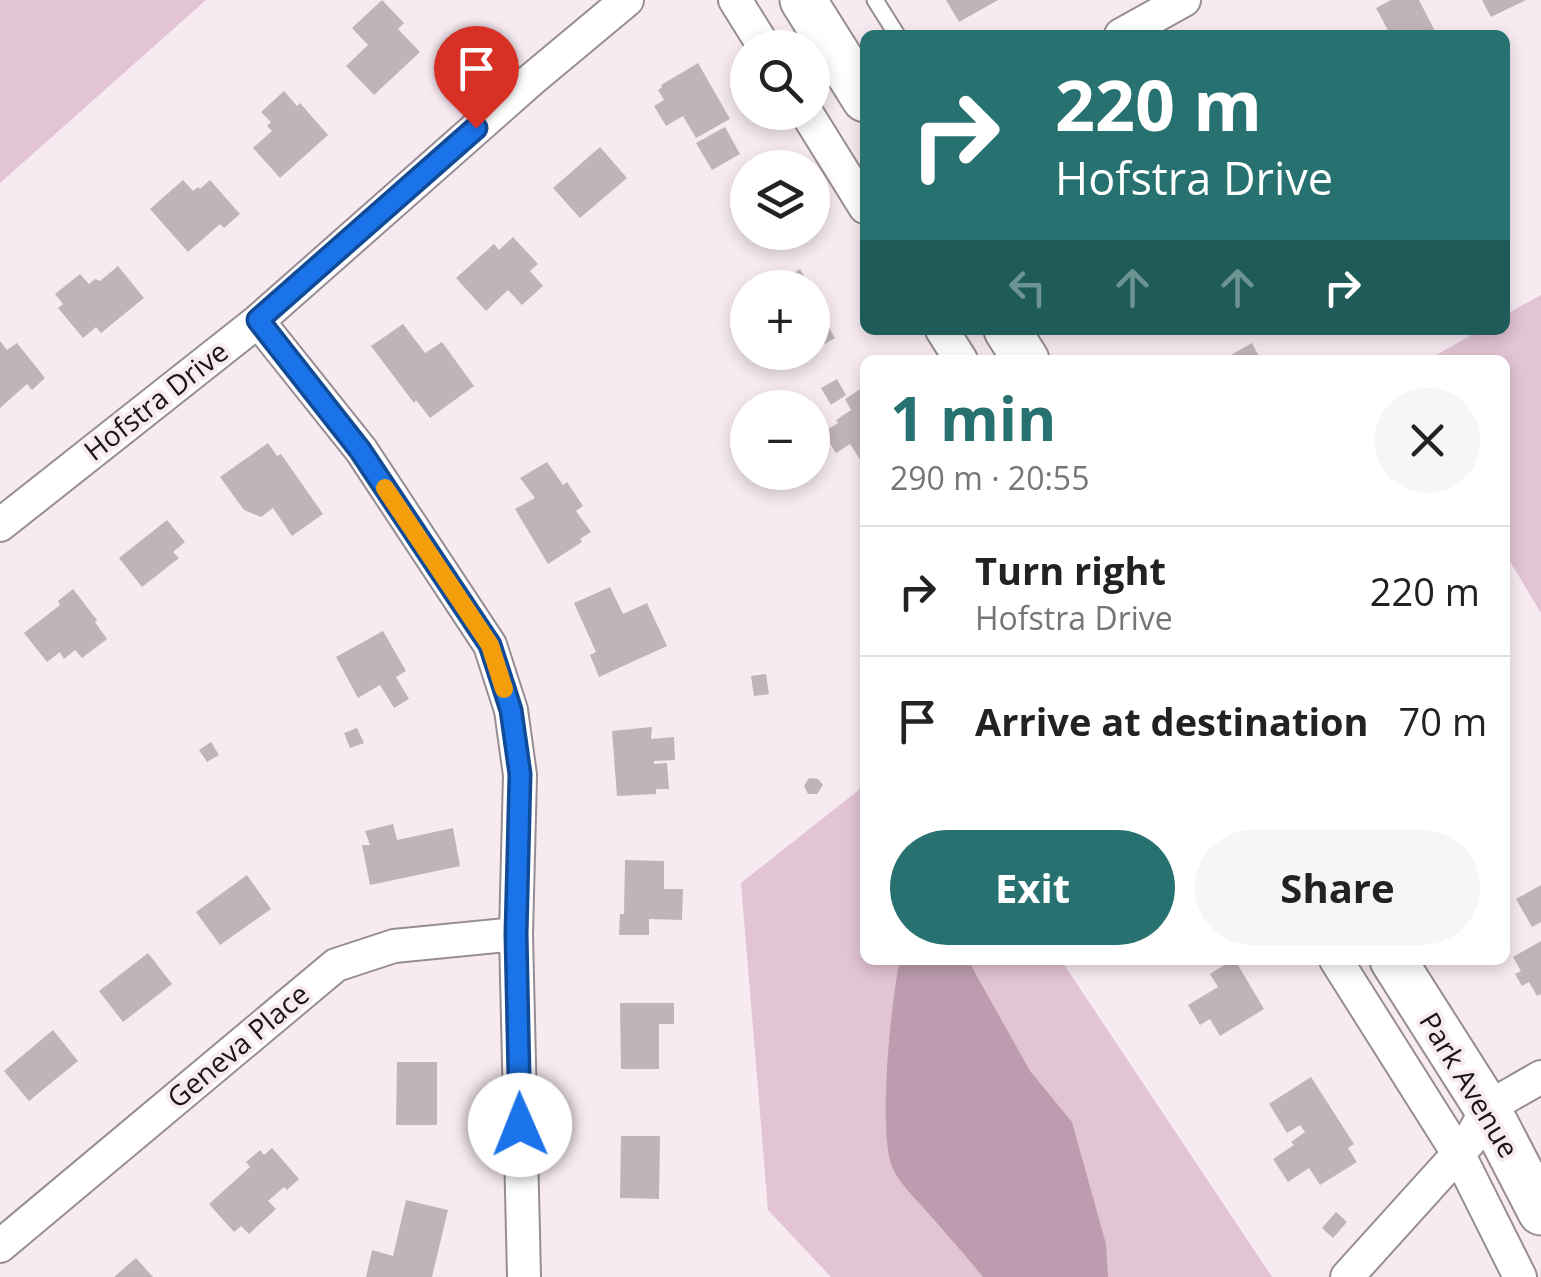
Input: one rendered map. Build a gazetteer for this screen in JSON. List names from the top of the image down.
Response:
{
  "streets": {
    "main road": ["Park Avenue"],
    "street": ["Hofstra Drive", "Geneva Place"]
  },
  "page": {
    "map_buttons": ["+", "−"],
    "turn": ["220 m", "Hofstra Drive"],
    "heading": ["1 min", "290 m · 20:55"],
    "list": [
      {
        "name": "Turn right",
        "note": "Hofstra Drive",
        "value": "220 m"
      },
      {
        "name": "Arrive at destination",
        "value": "70 m"
      }
    ],
    "buttons": ["Exit", "Share"]
  }
}
